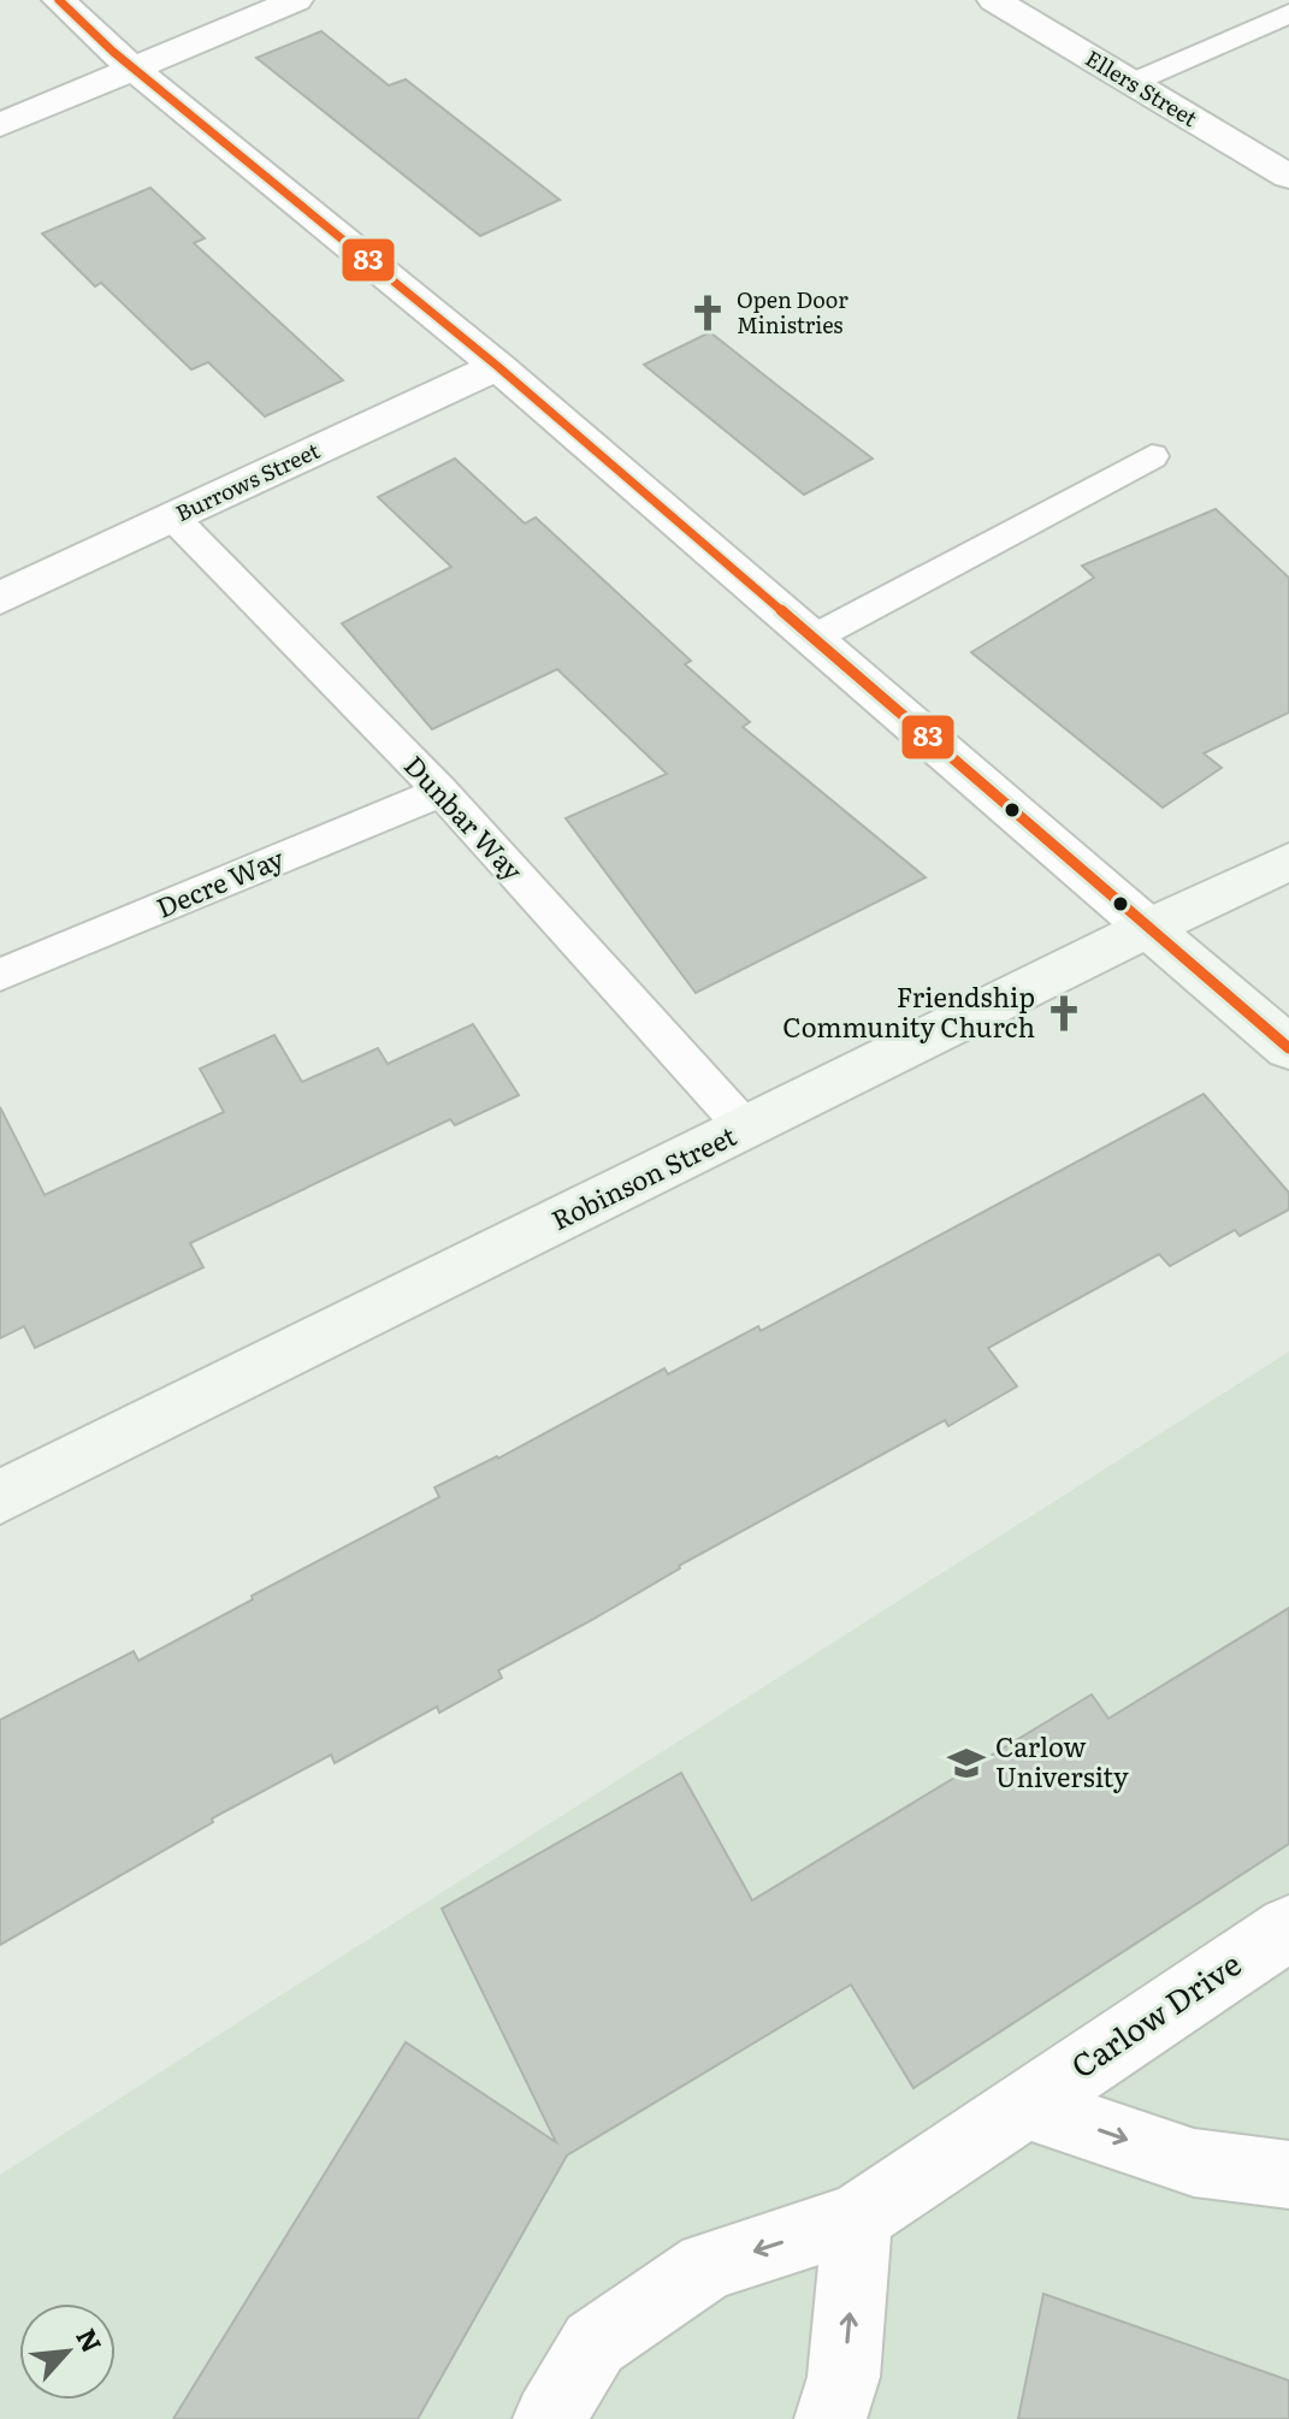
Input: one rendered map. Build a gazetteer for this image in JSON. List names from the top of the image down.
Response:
{
  "streets": {
    "street": [
      "Ellers Street",
      "Burrows Street",
      "Robinson Street",
      "Carlow Drive"
    ],
    "lane": ["Dunbar Way", "Decre Way"]
  },
  "crossings": [
    ["Burrows Street", "Dunbar Way"],
    ["Dunbar Way", "Decre Way"],
    ["Dunbar Way", "Robinson Street"]
  ],
  "places": {
    "church": ["Open Door Ministries", "Friendship Community Church"],
    "school or university": ["Carlow University"]
  },
  "lines": ["transit line 83"],
  "north": "top right"
}
